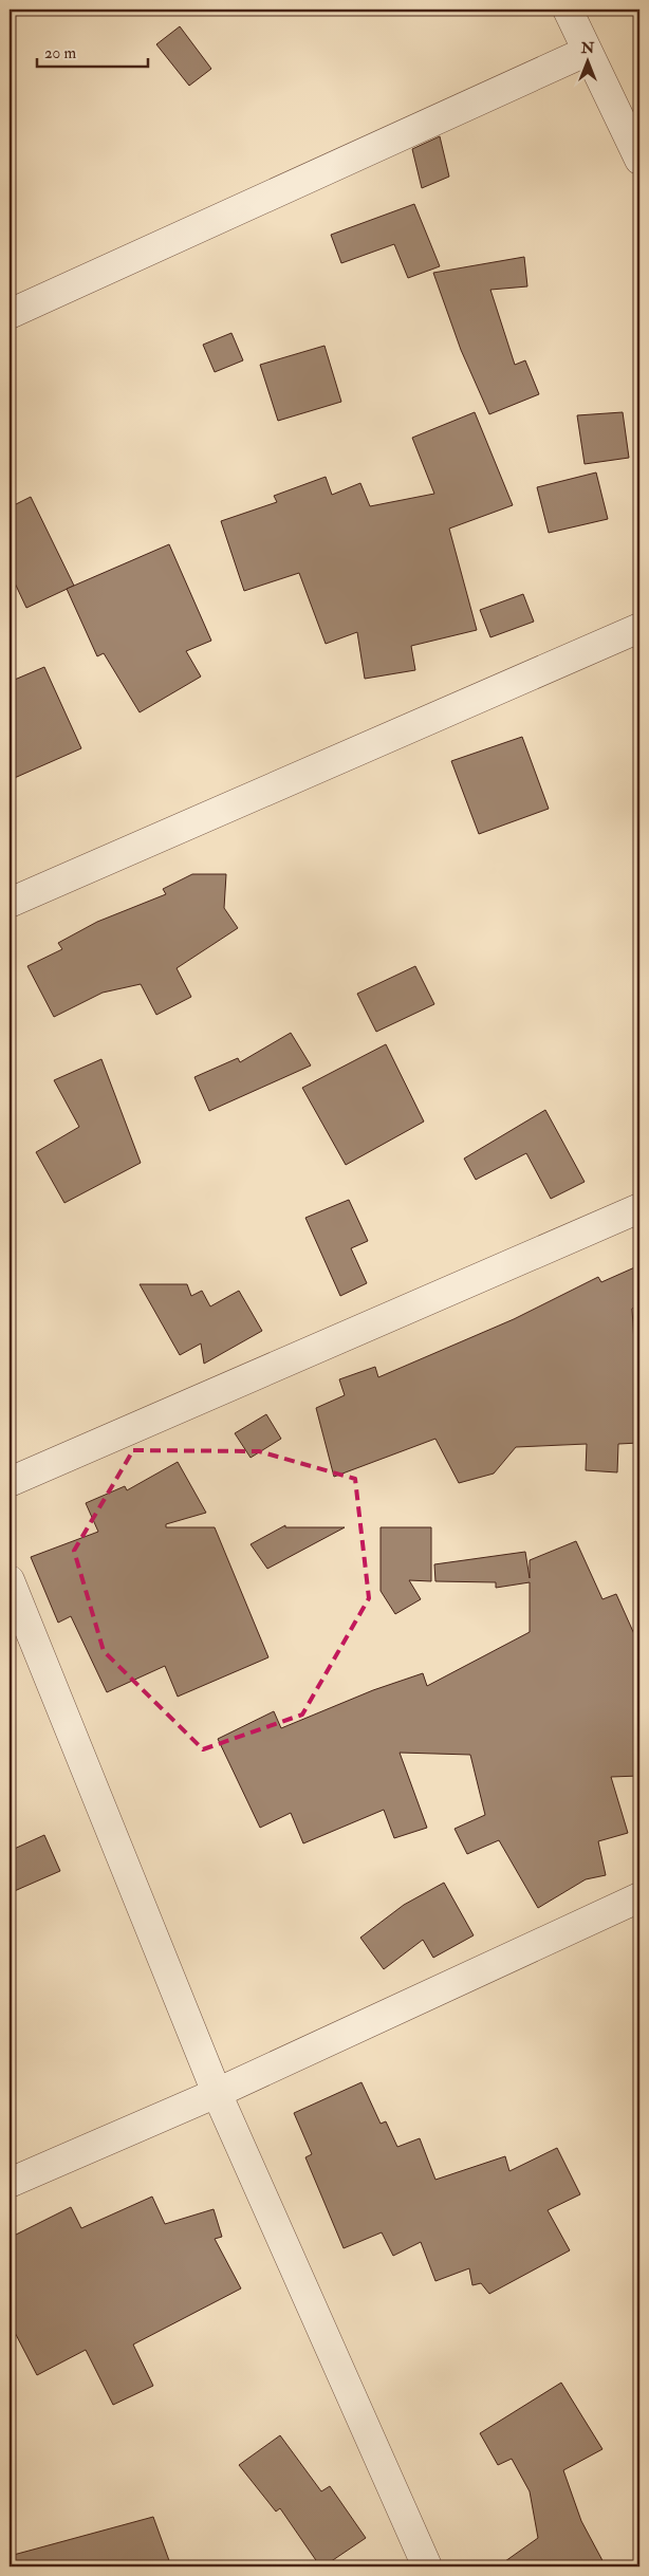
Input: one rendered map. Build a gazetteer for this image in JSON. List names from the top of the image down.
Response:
{
  "scale_bar": "20 m",
  "north": "top"
}
